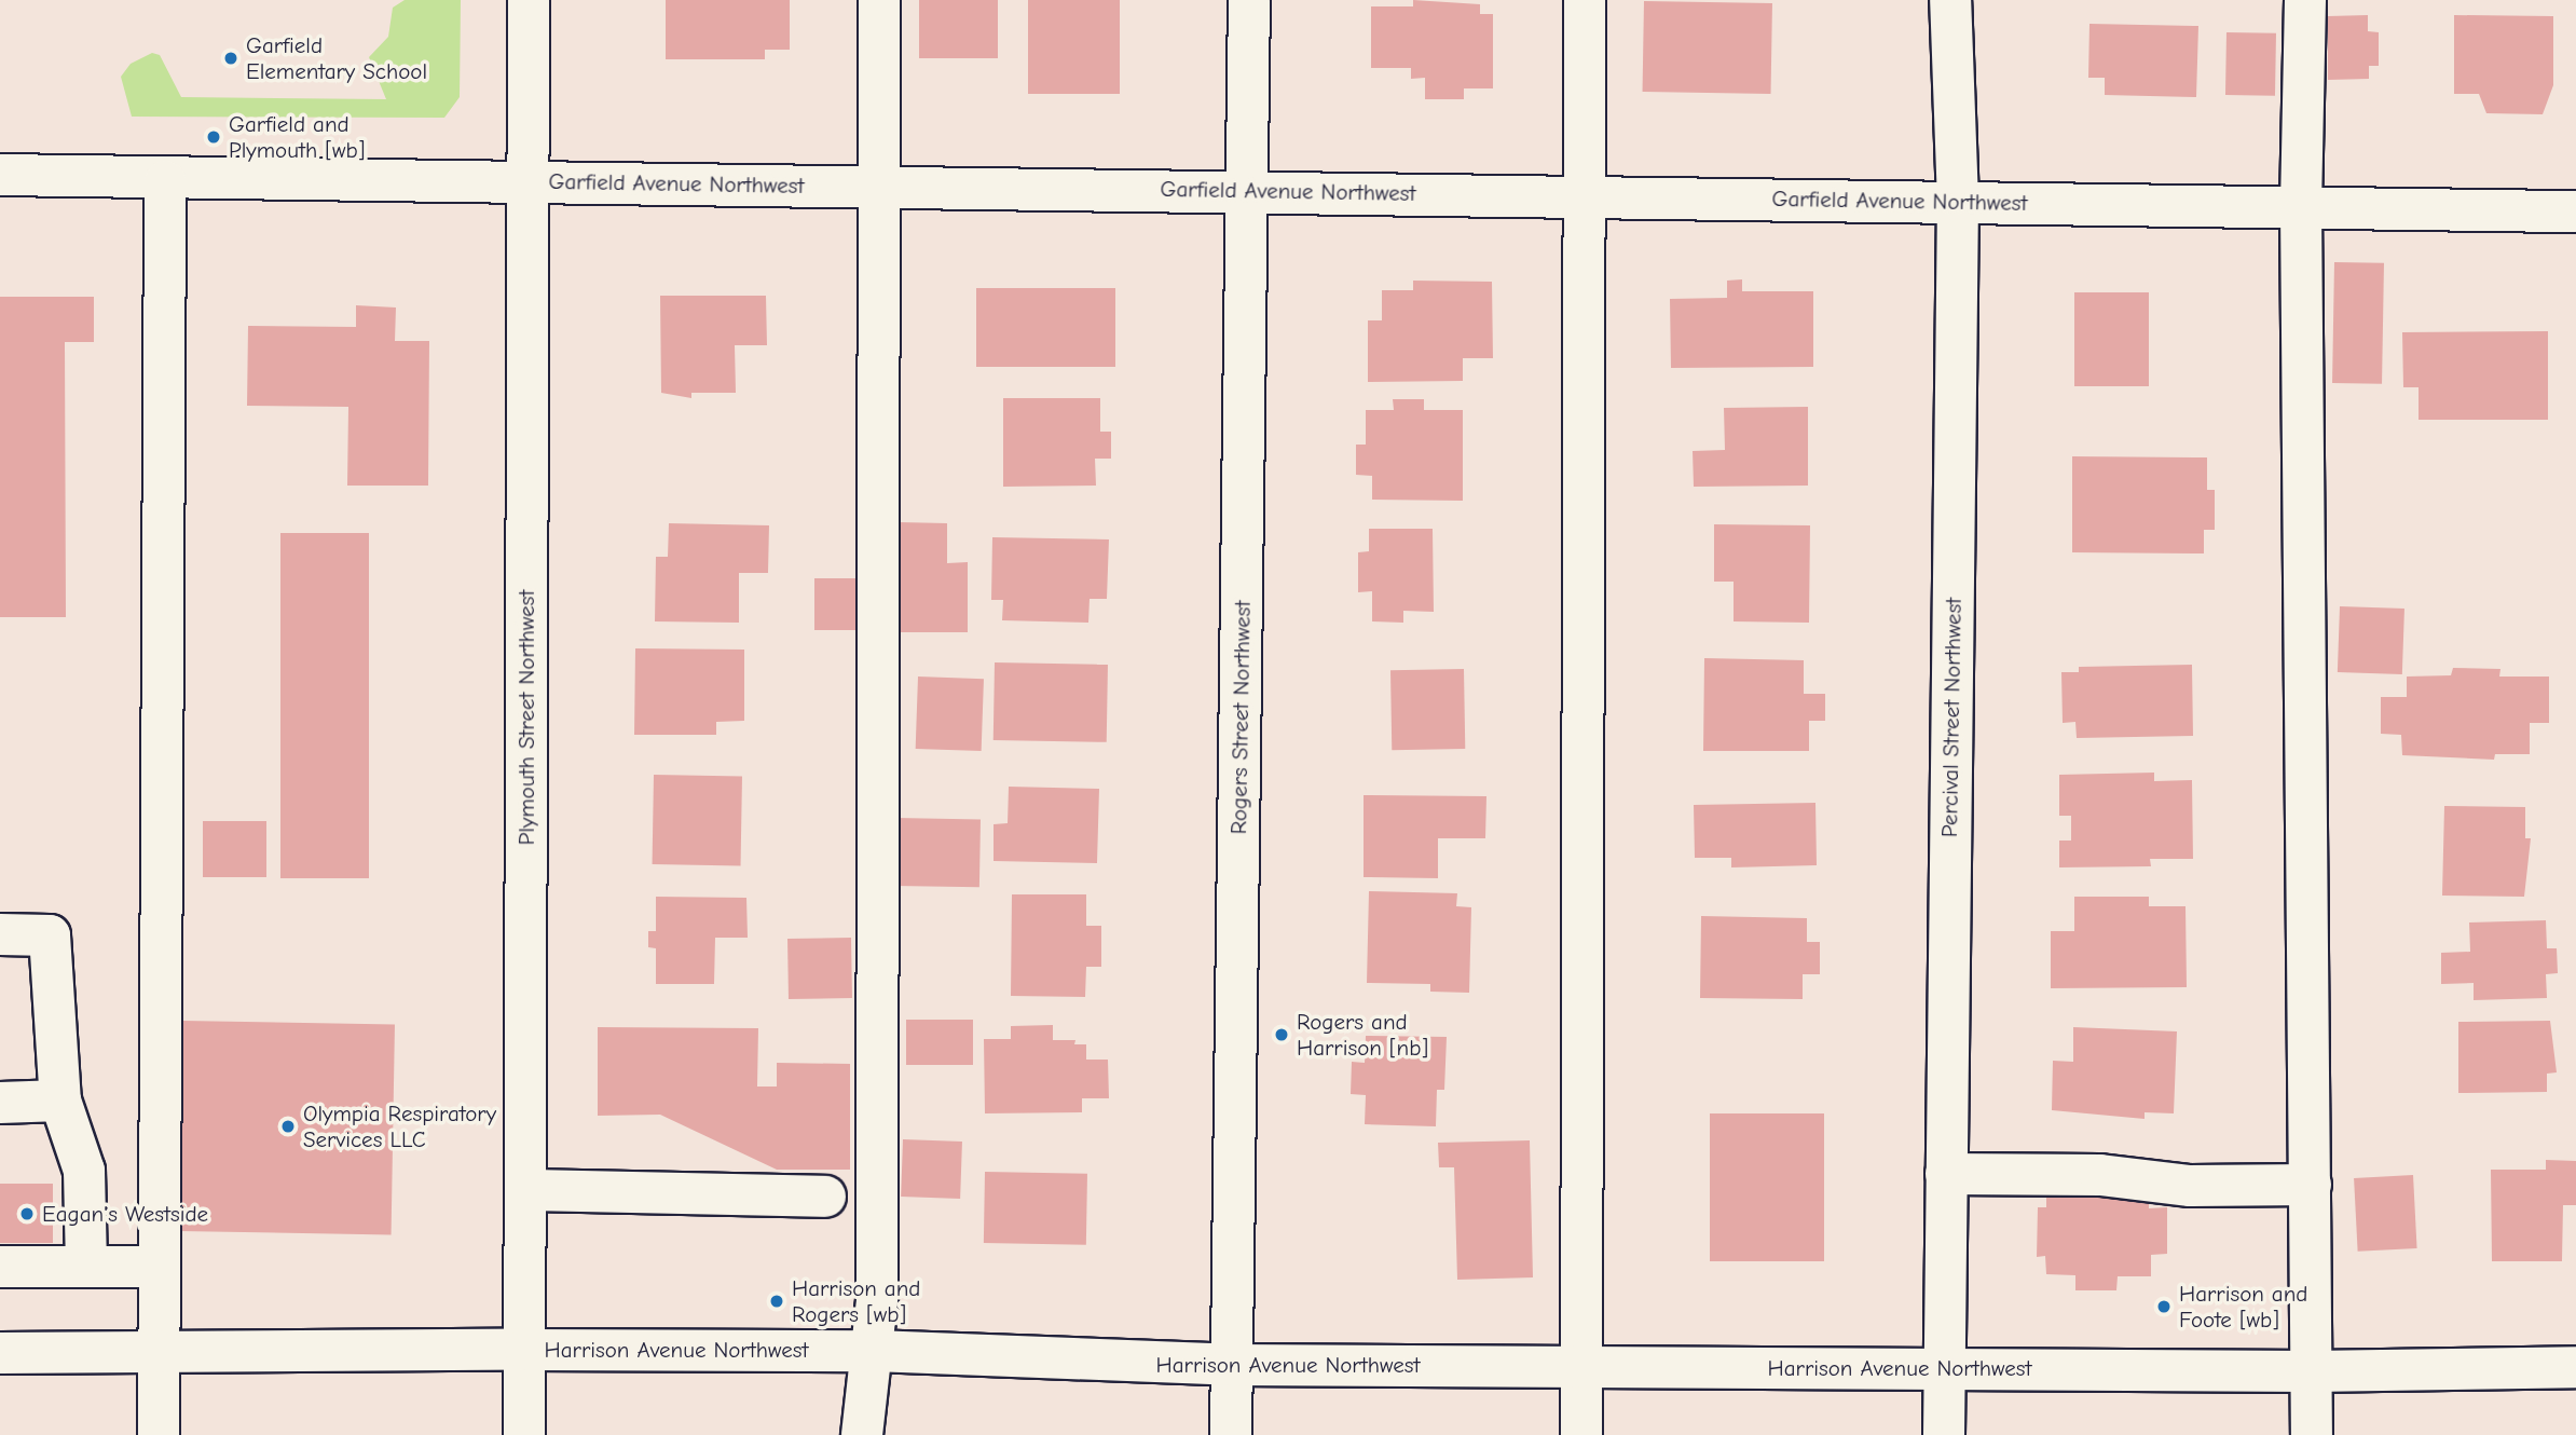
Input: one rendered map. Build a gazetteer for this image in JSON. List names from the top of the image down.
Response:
{
  "streets": {
    "street": [
      "Garfield Avenue Northwest",
      "Plymouth Street Northwest",
      "Rogers Street Northwest",
      "Percival Street Northwest",
      "Harrison Avenue Northwest"
    ]
  },
  "crossings": [
    ["Garfield Avenue Northwest", "Plymouth Street Northwest"],
    ["Garfield Avenue Northwest", "Rogers Street Northwest"],
    ["Garfield Avenue Northwest", "Percival Street Northwest"],
    ["Plymouth Street Northwest", "Harrison Avenue Northwest"],
    ["Rogers Street Northwest", "Harrison Avenue Northwest"],
    ["Percival Street Northwest", "Harrison Avenue Northwest"]
  ],
  "places": [
    "Garfield Elementary School",
    "Garfield and Plymouth [wb]",
    "Rogers and Harrison [nb]",
    "Olympia Respiratory Services LLC",
    "Eagan's Westside",
    "Harrison and Rogers [wb]",
    "Harrison and Foote [wb]"
  ]
}
